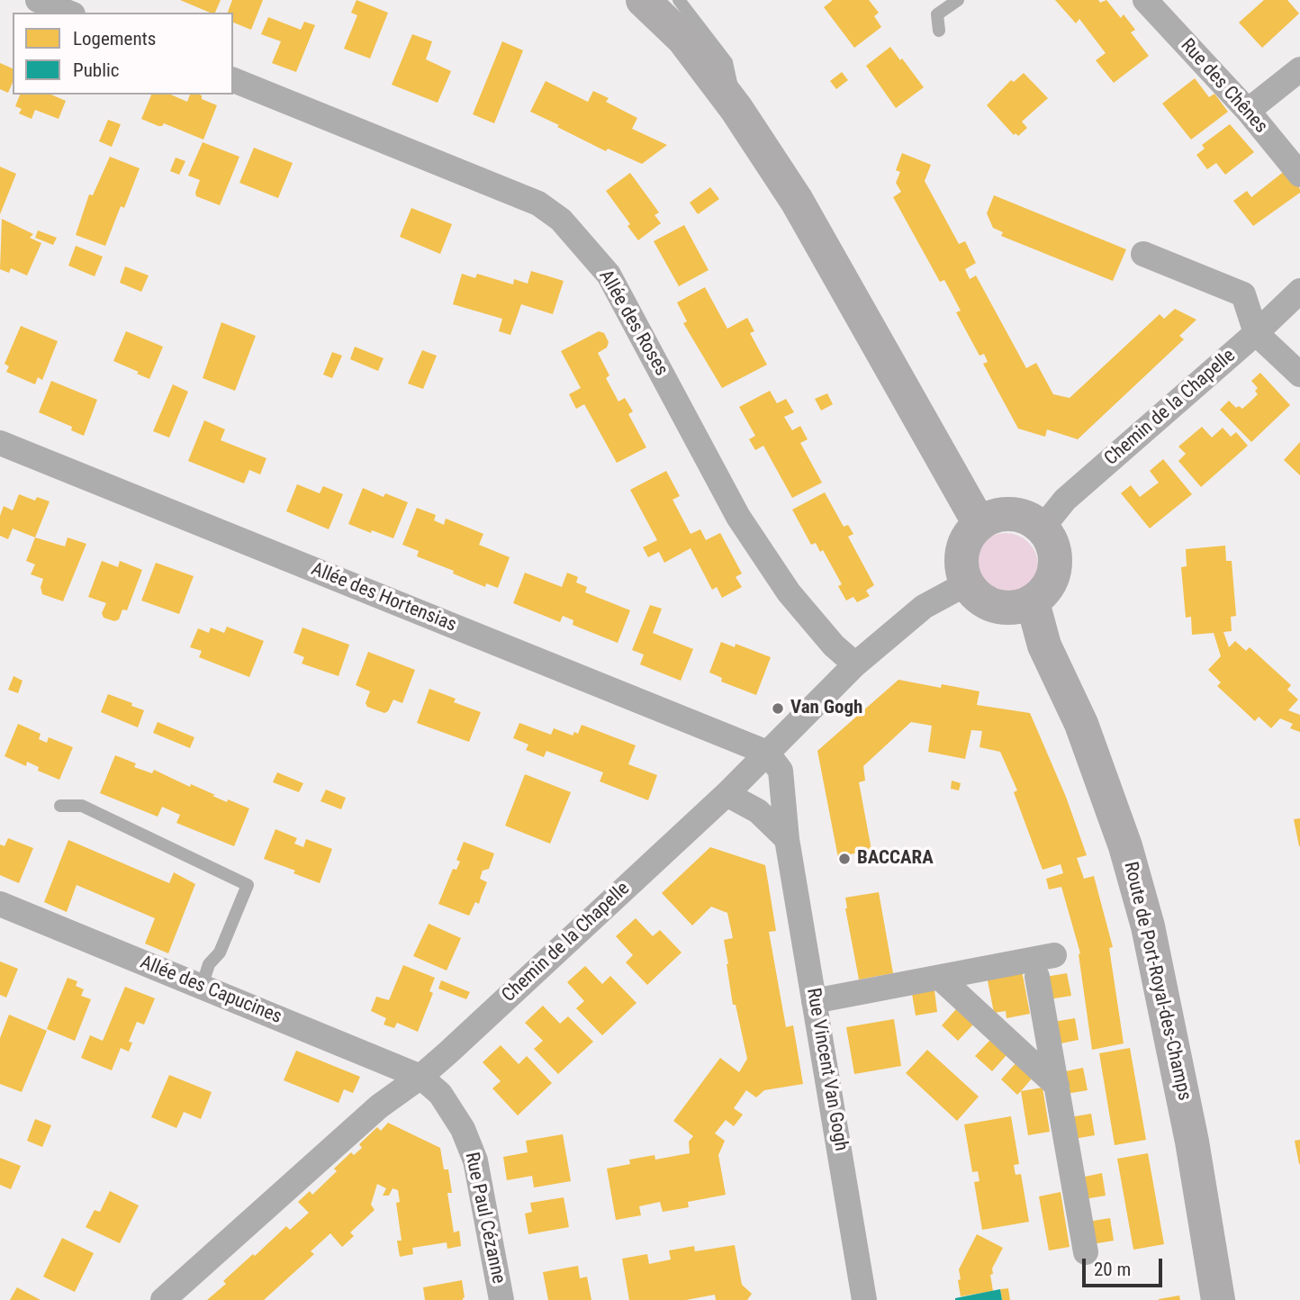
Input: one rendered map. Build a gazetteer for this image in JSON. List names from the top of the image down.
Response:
{
  "streets": {
    "main road": ["Route de Port-Royal-des-Champs"],
    "street": [
      "Rue des Chênes",
      "Allée des Roses",
      "Chemin de la Chapelle",
      "Allée des Hortensias",
      "Allée des Capucines",
      "Rue Vincent Van Gogh",
      "Rue Paul Cézanne"
    ]
  },
  "crossings": [
    ["Allée des Roses", "Chemin de la Chapelle"],
    ["Chemin de la Chapelle", "Allée des Hortensias"],
    ["Chemin de la Chapelle", "Route de Port-Royal-des-Champs"],
    ["Chemin de la Chapelle", "Allée des Capucines"],
    ["Chemin de la Chapelle", "Rue Vincent Van Gogh"],
    ["Chemin de la Chapelle", "Rue Paul Cézanne"],
    ["Allée des Hortensias", "Rue Vincent Van Gogh"],
    ["Allée des Capucines", "Rue Paul Cézanne"]
  ],
  "places": ["Van Gogh", "BACCARA"],
  "legend": ["Logements", "Public"],
  "scale_bar": "20 m"
}
